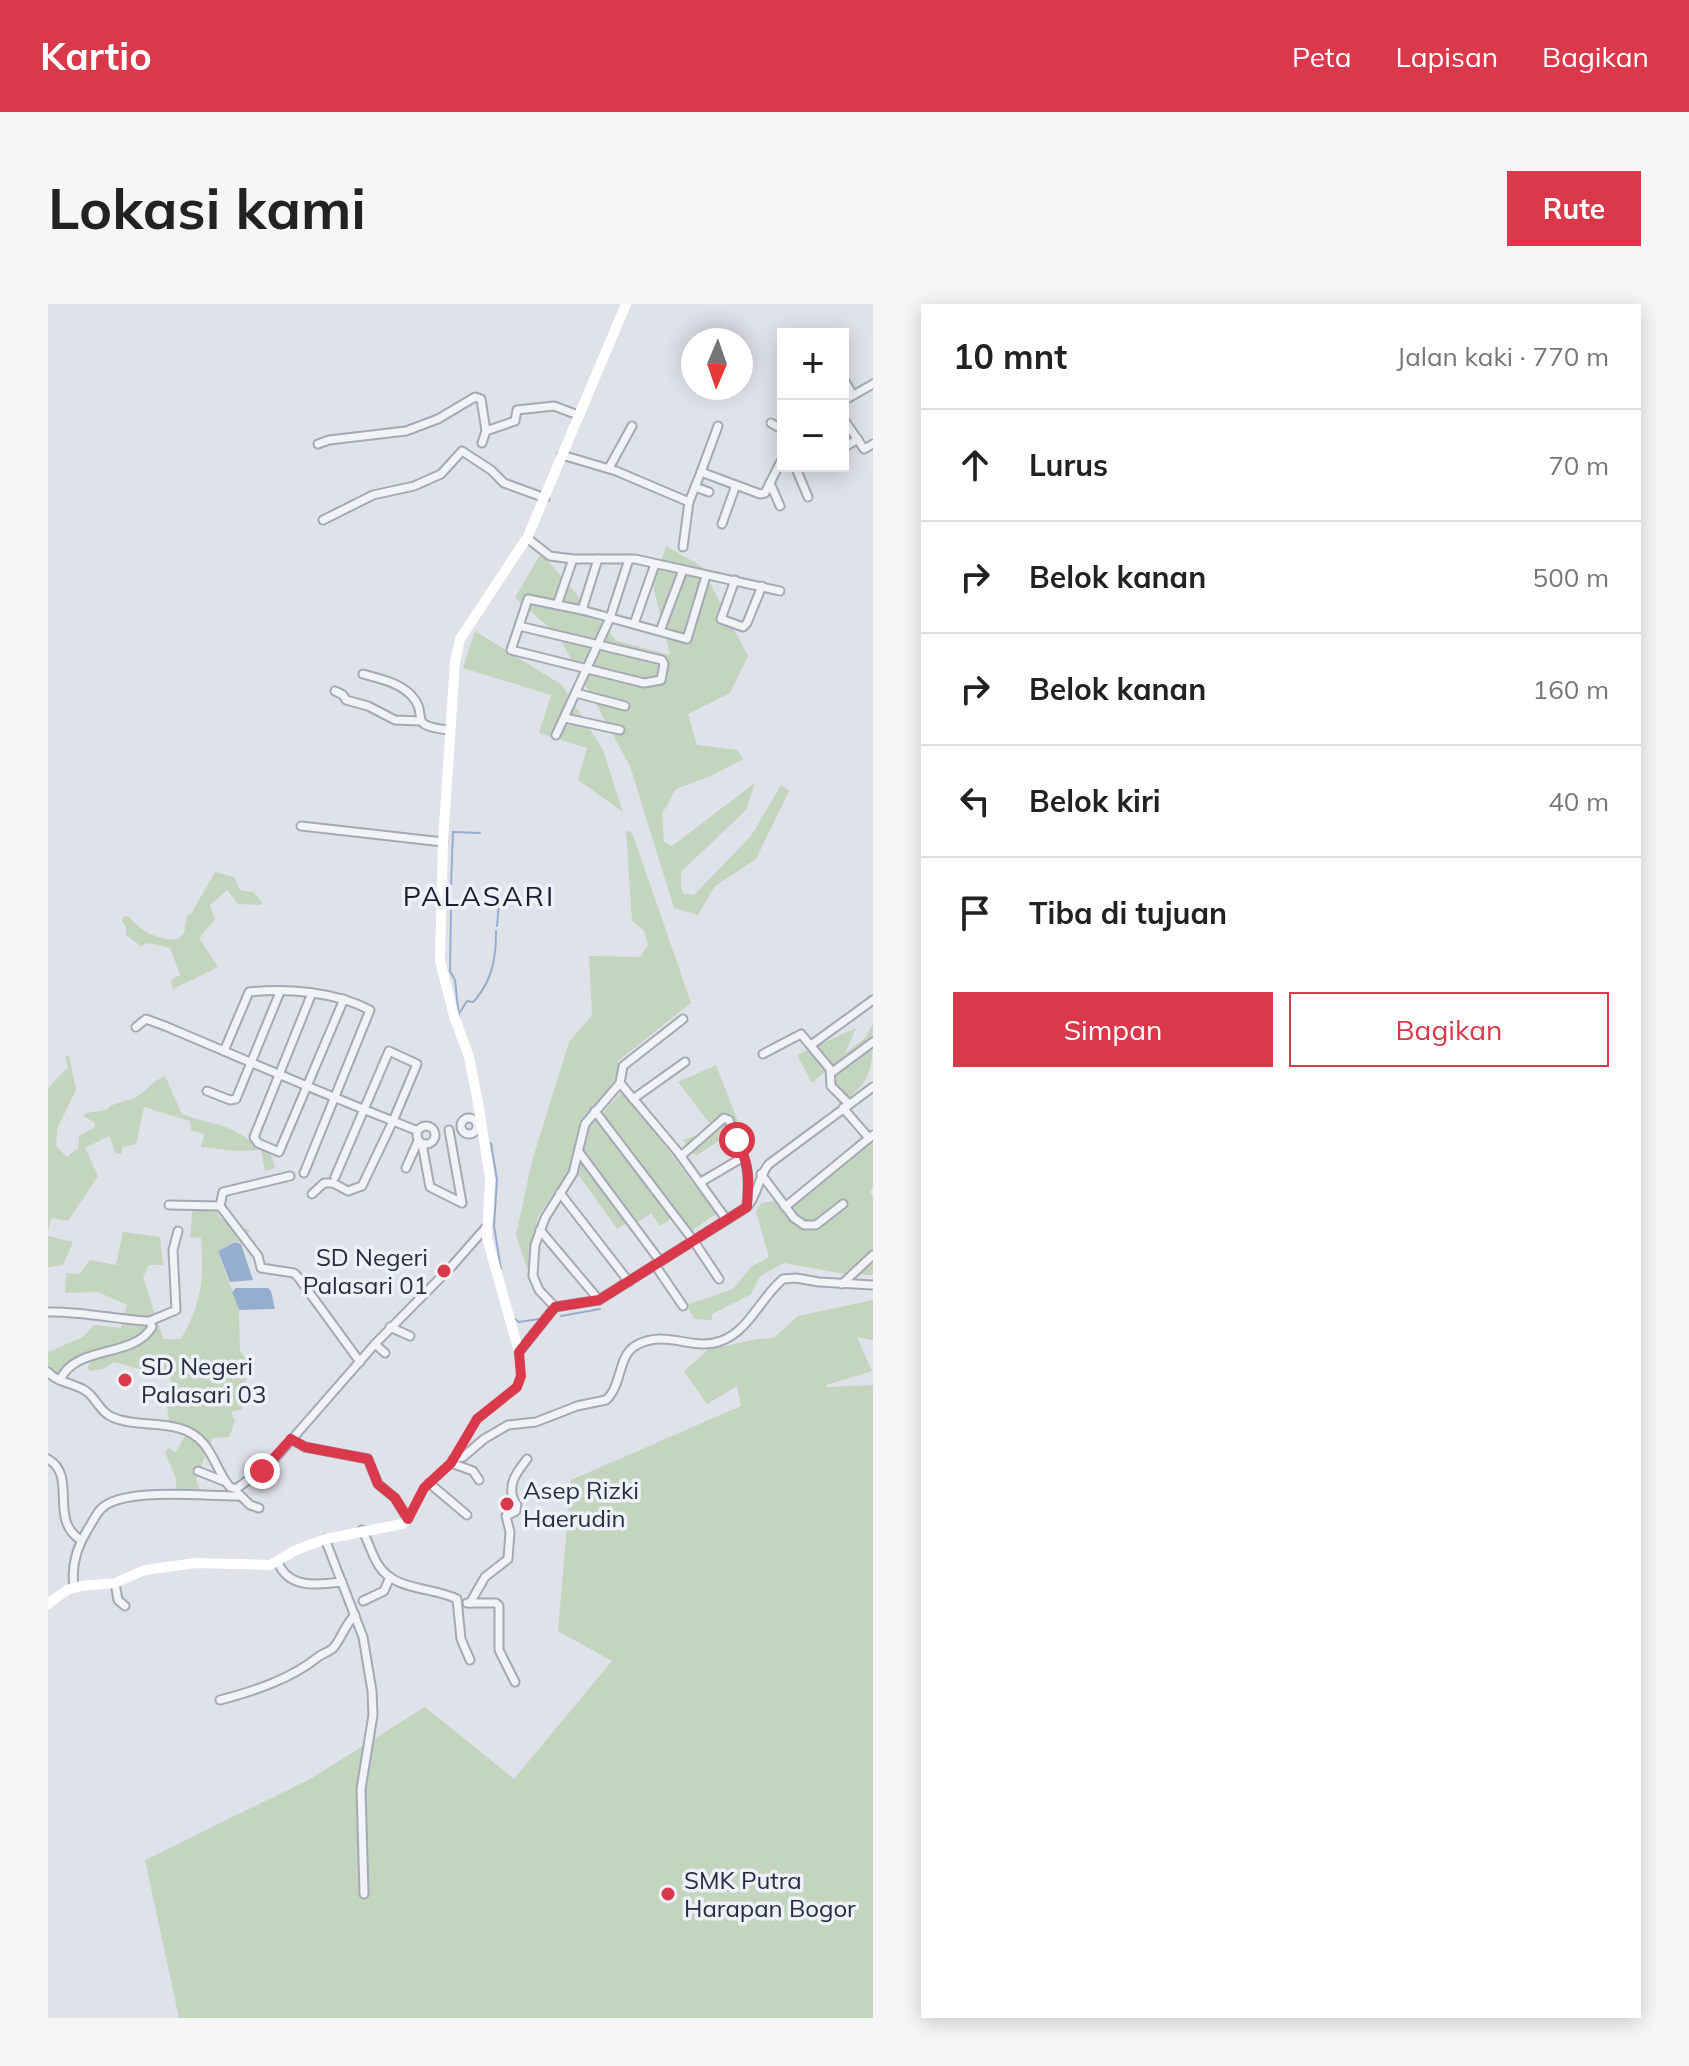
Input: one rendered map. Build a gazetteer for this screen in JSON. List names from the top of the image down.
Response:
{
  "districts": ["PALASARI"],
  "places": [
    "SD Negeri Palasari 01",
    "SD Negeri Palasari 03",
    "Asep Rizki Haerudin",
    "SMK Putra Harapan Bogor"
  ],
  "north": "bottom",
  "page": {
    "header": "Kartio",
    "nav": ["Peta", "Lapisan", "Bagikan"],
    "buttons": [
      "Rute",
      ["Simpan", "Bagikan"]
    ],
    "title": "Lokasi kami",
    "heading": ["10 mnt", "Jalan kaki · 770 m"],
    "map_buttons": ["+", "−"],
    "list": [
      ["Lurus", "70 m"],
      ["Belok kanan", "500 m"],
      ["Belok kanan", "160 m"],
      ["Belok kiri", "40 m"],
      "Tiba di tujuan"
    ]
  }
}
